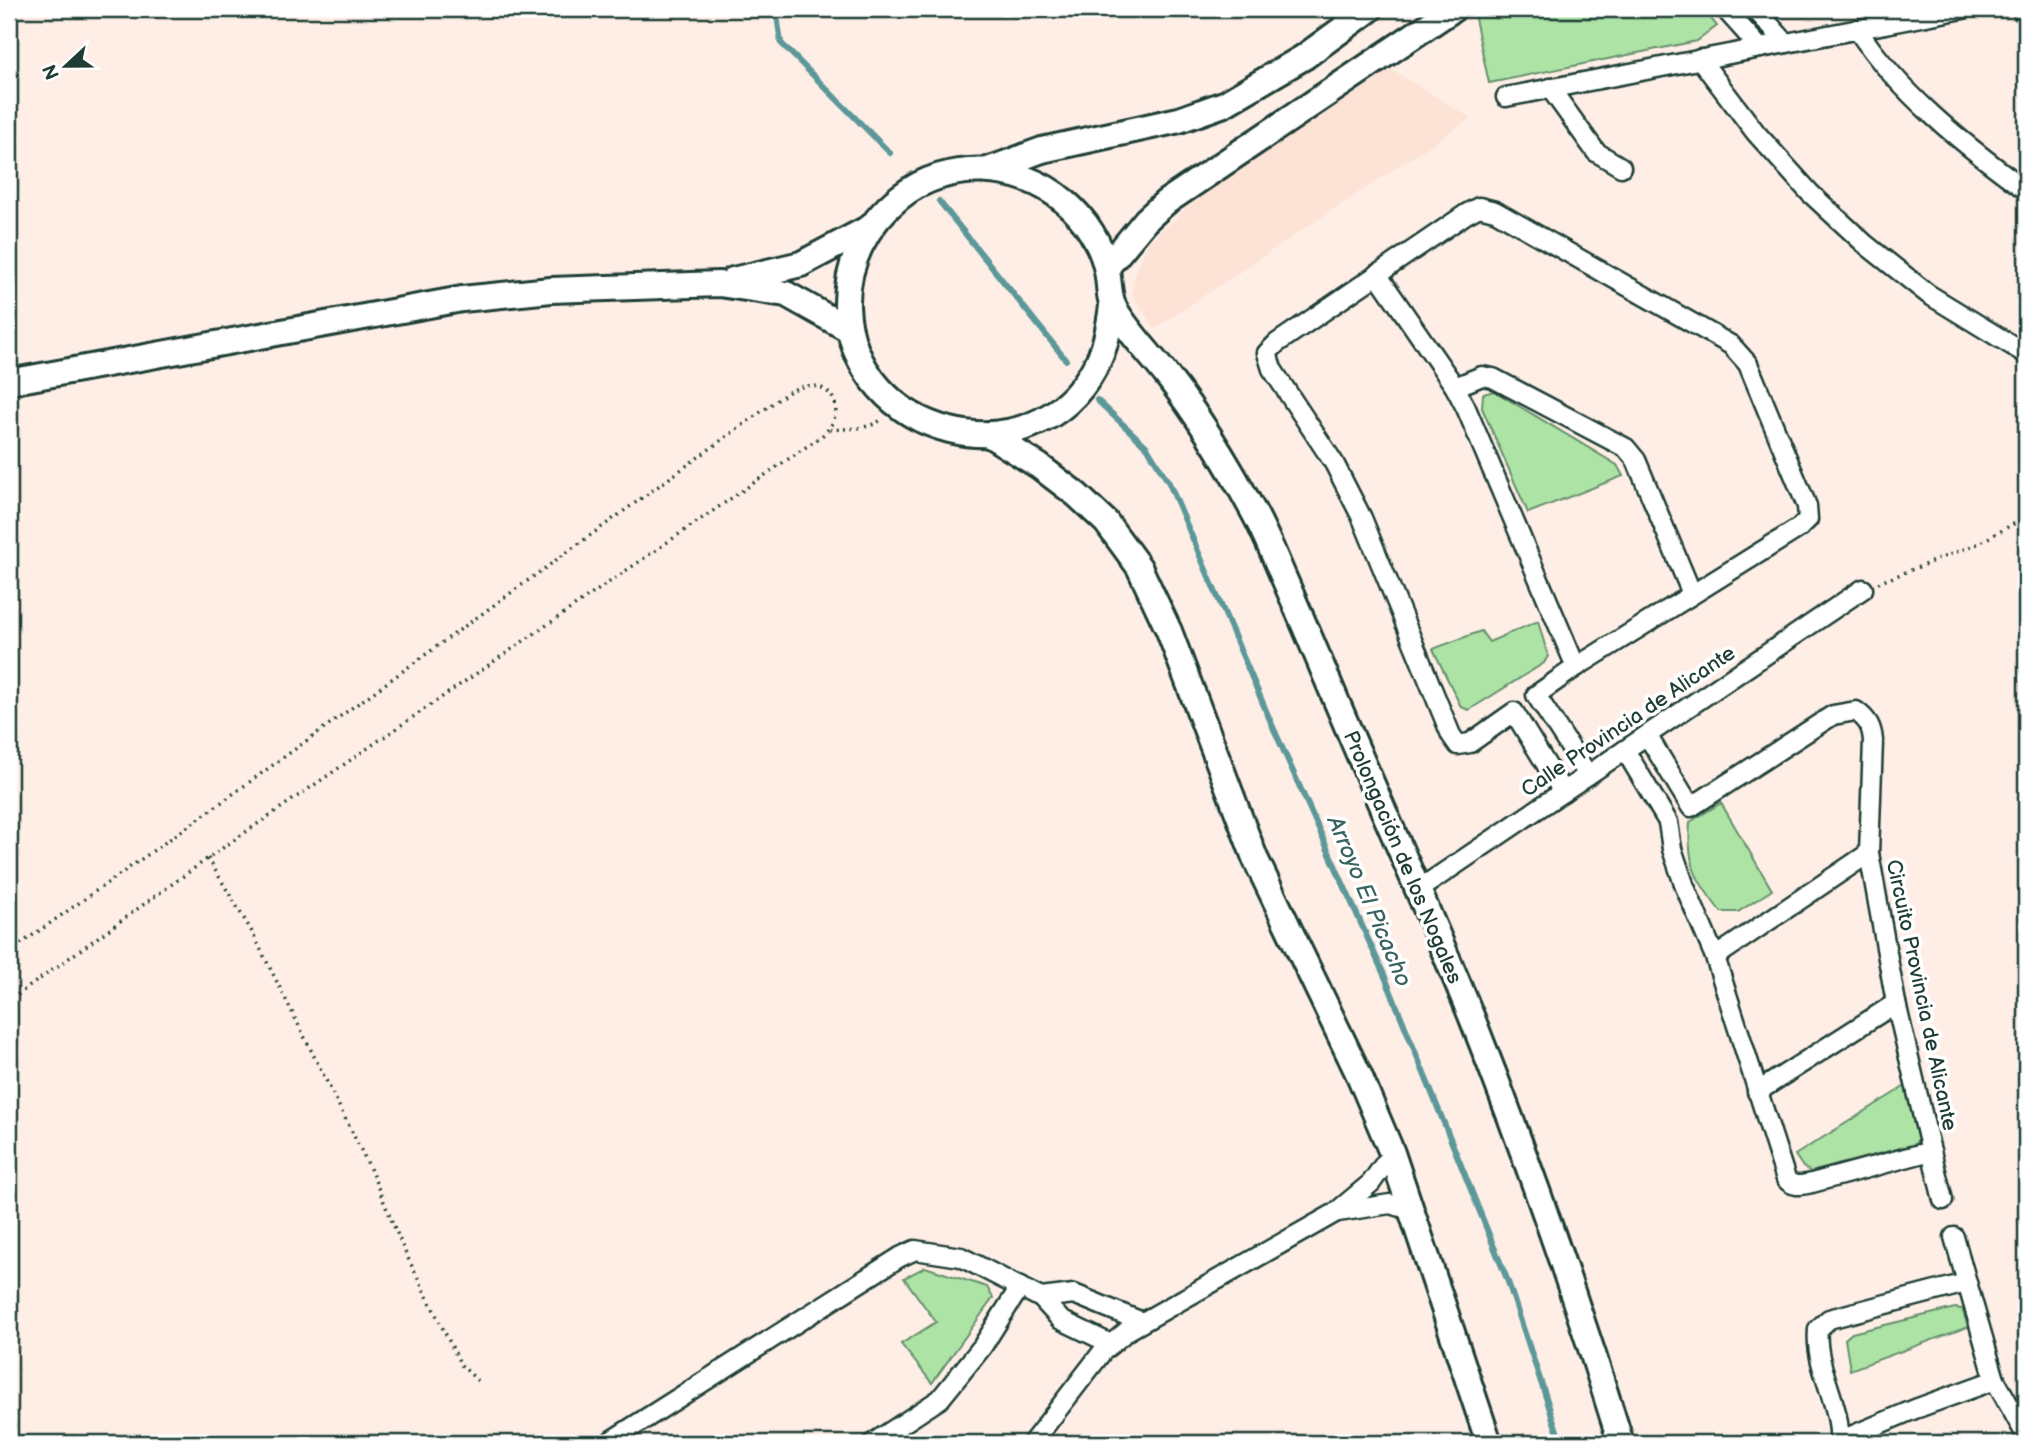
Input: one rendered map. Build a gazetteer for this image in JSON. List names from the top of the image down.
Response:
{
  "streets": {
    "main road": ["Prolongación de los Nogales"],
    "street": ["Calle Provincia de Alicante", "Circuito Provincia de Alicante"]
  },
  "crossings": [
    ["Calle Provincia de Alicante", "Prolongación de los Nogales"],
    ["Calle Provincia de Alicante", "Circuito Provincia de Alicante"]
  ],
  "water": ["Arroyo El Picacho"],
  "north": "left"
}
